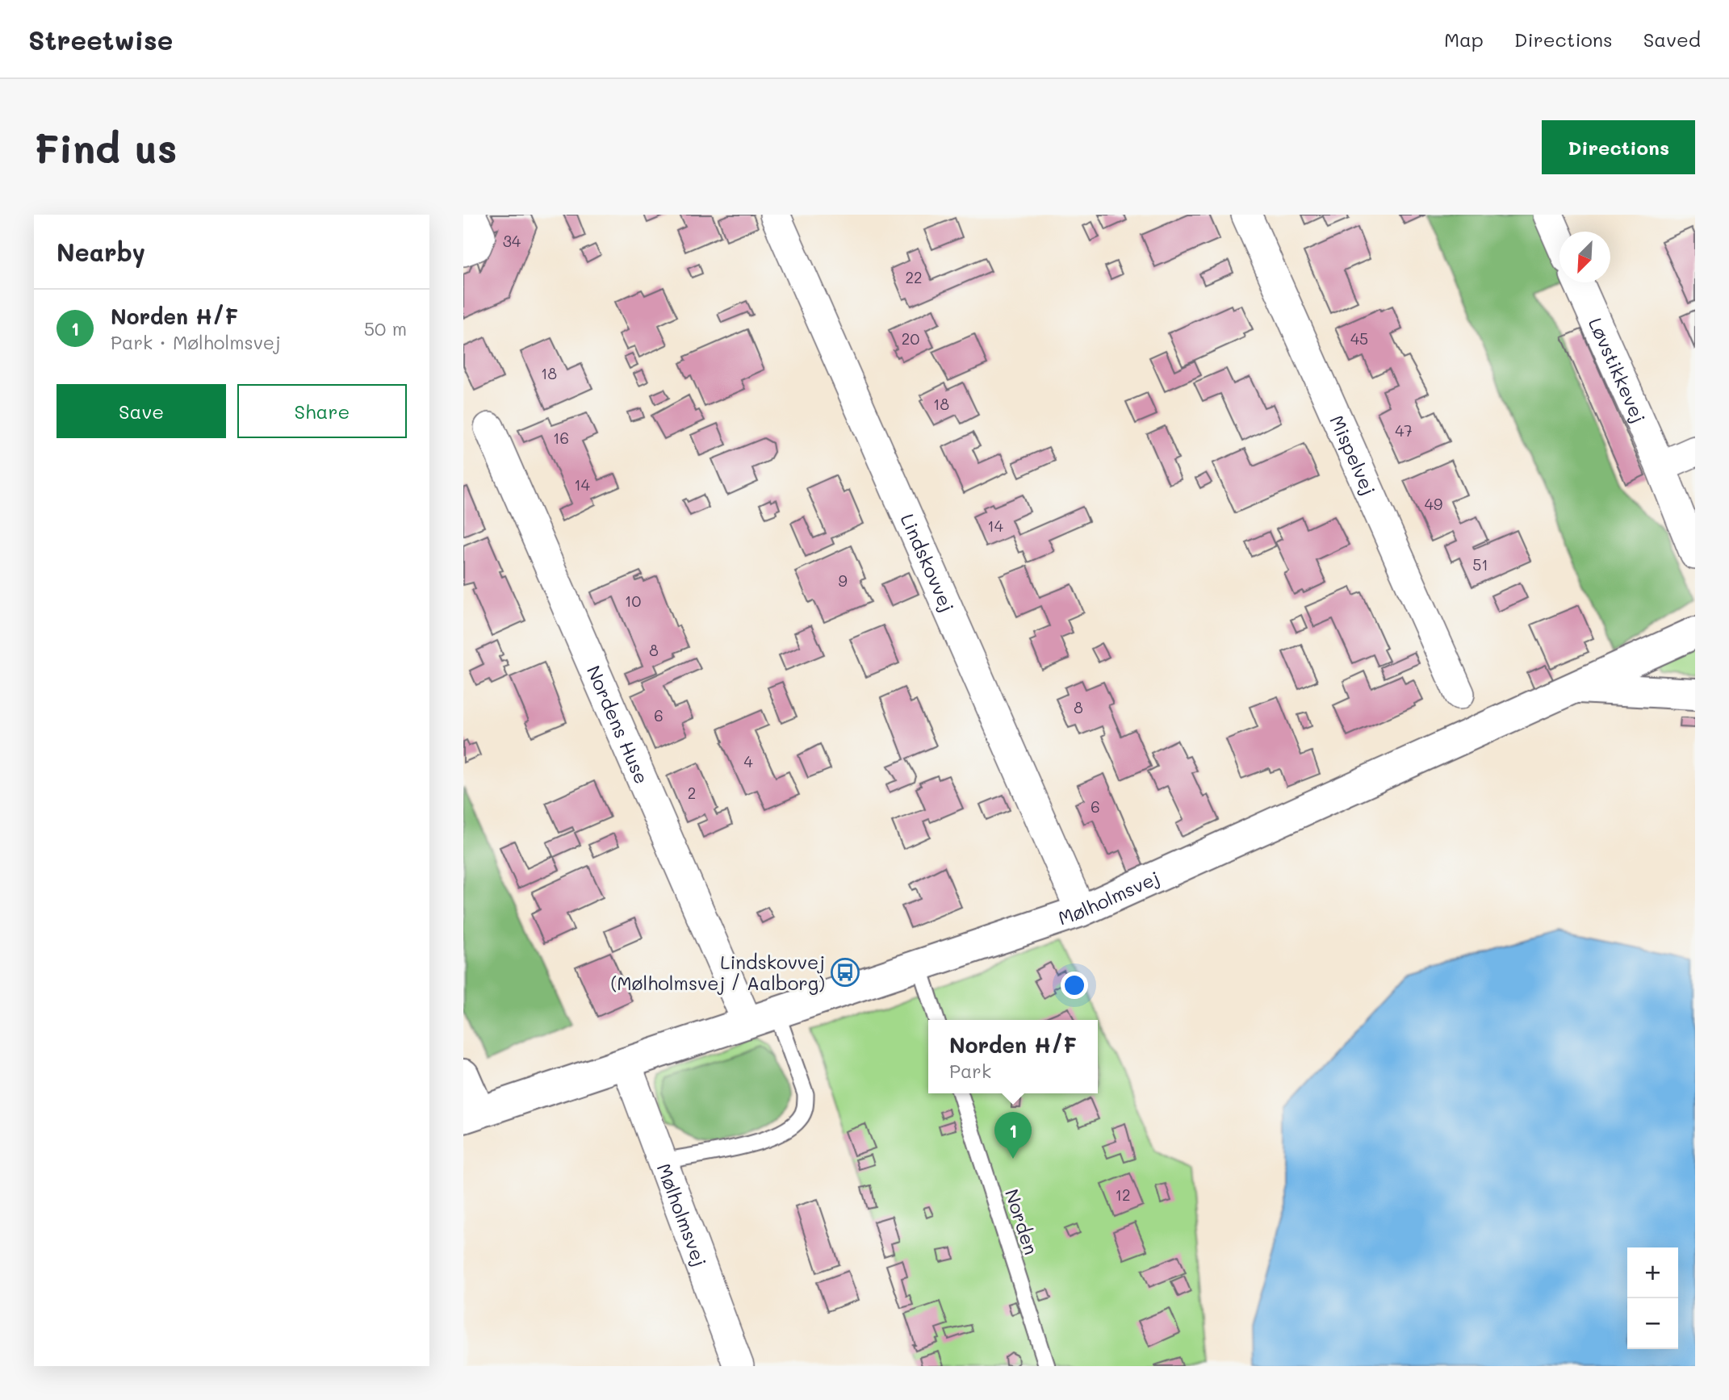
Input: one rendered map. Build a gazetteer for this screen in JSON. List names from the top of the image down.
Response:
{
  "streets": {
    "street": [
      "Løvstikkevej",
      "Mispelvej",
      "Lindskovvej",
      "Nordens Huse",
      "Mølholmsvej"
    ],
    "lane": ["Norden"]
  },
  "crossings": [
    ["Lindskovvej", "Mølholmsvej"],
    ["Nordens Huse", "Mølholmsvej"]
  ],
  "places": {
    "bus stop": ["Lindskovvej (Mølholmsvej / Aalborg)"]
  },
  "house_numbers": [
    "34",
    "22",
    "20",
    "45",
    "18",
    "18",
    "47",
    "16",
    "14",
    "49",
    "14",
    "51",
    "9",
    "10",
    "8",
    "8",
    "6",
    "4",
    "2",
    "6",
    "12"
  ],
  "north": "bottom left",
  "page": {
    "header": "Streetwise",
    "nav": ["Map", "Directions", "Saved"],
    "buttons": [
      "Directions",
      ["Save", "Share"]
    ],
    "title": "Find us",
    "heading": "Nearby",
    "list": [
      {
        "mark": "1",
        "name": "Norden H/F",
        "note": "Park · Mølholmsvej",
        "value": "50 m"
      }
    ],
    "popup": ["Norden H/F", "Park"],
    "pins": "1",
    "map_buttons": ["+", "−"]
  }
}
